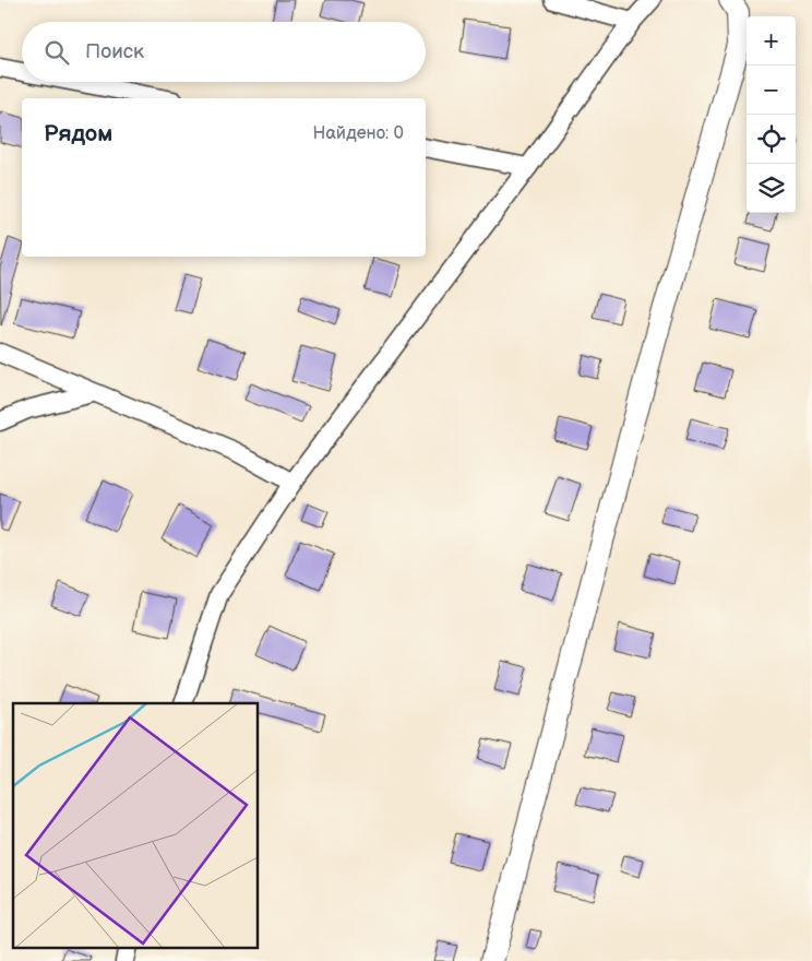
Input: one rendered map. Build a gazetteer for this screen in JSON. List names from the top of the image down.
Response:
{
  "page": {
    "map_buttons": ["+", "−"],
    "search": "Поиск",
    "heading": ["Рядом", "Найдено: 0"]
  }
}
